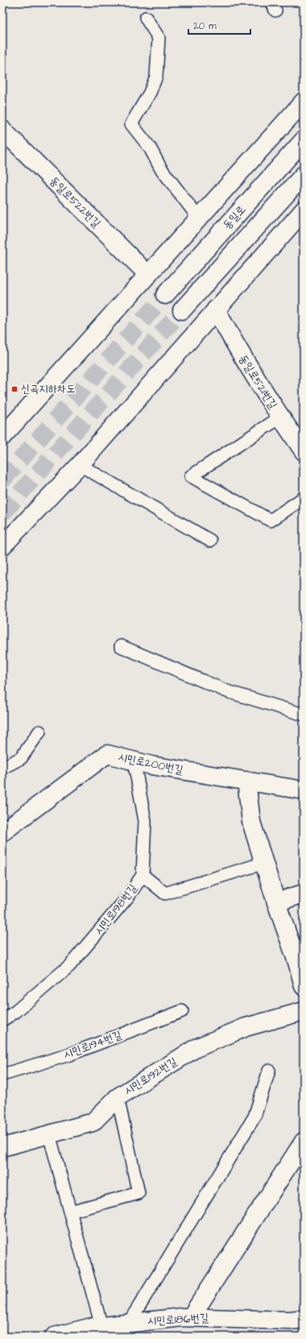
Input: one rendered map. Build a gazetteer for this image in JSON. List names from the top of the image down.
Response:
{
  "streets": {
    "street": [
      "동일로522번길",
      "동일로",
      "동일로521번길",
      "시민로200번길",
      "시민로192번길",
      "시민로186번길"
    ],
    "lane": ["시민로198번길", "시민로194번길"]
  },
  "crossings": [
    ["시민로200번길", "시민로198번길"]
  ],
  "places": {
    "transit": ["신곡지하차도"]
  },
  "scale_bar": "20 m"
}
